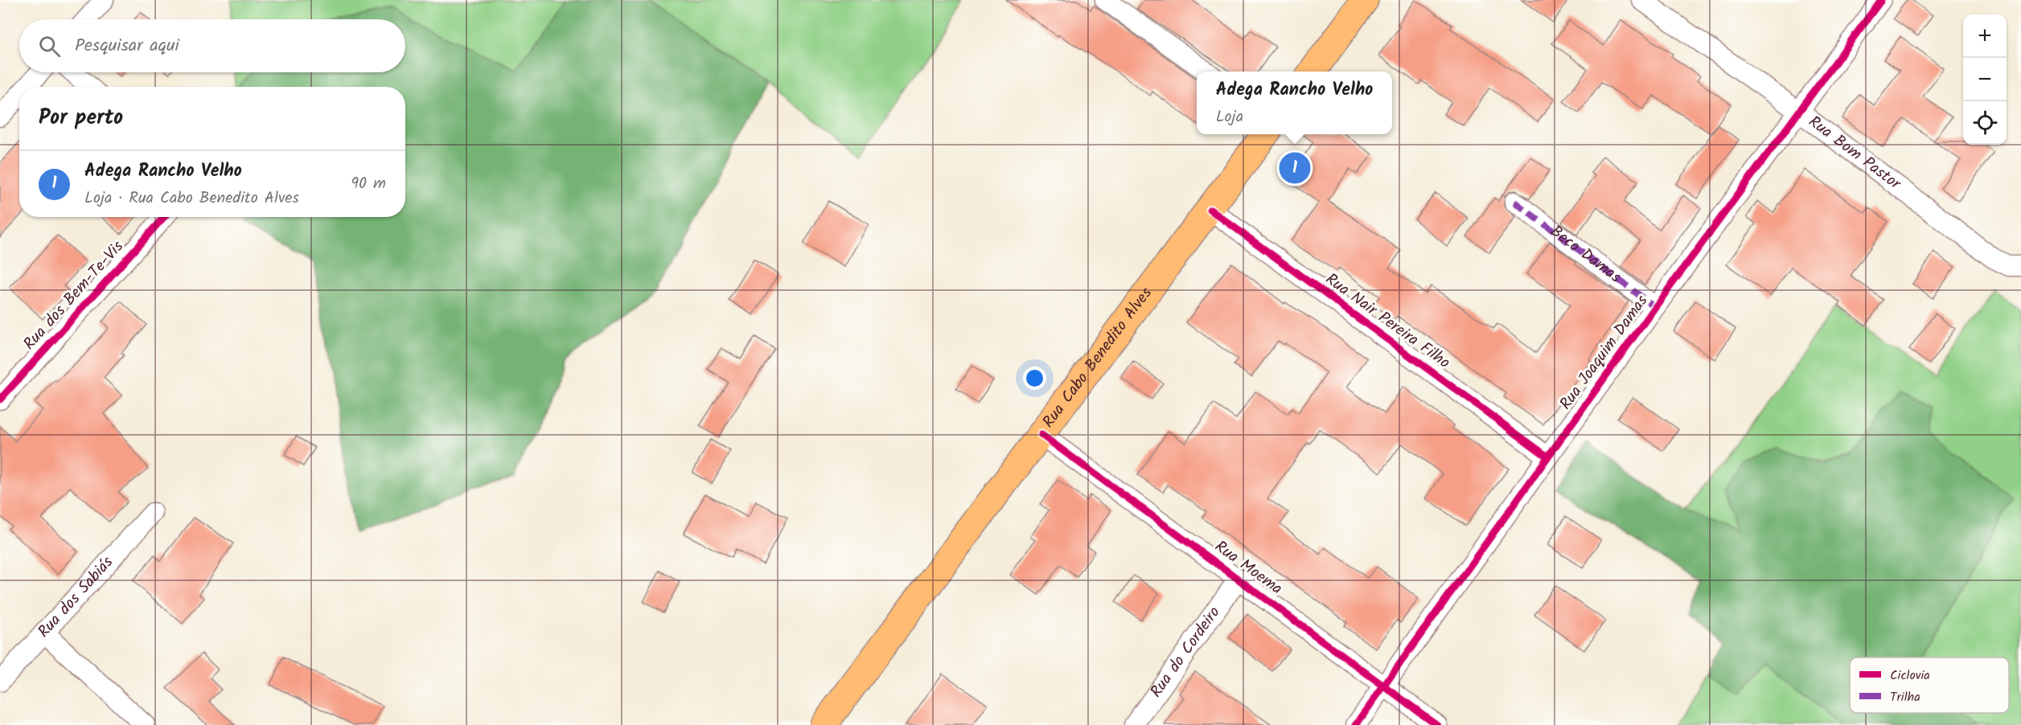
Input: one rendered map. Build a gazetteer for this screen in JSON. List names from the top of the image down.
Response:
{
  "streets": {
    "main road": ["Rua Cabo Benedito Alves"],
    "street": [
      "Rua Bom Pastor",
      "Beco Damas",
      "Rua dos Bem-Te-Vis",
      "Rua Nair Pereira Filho",
      "Rua Joaquim Damas",
      "Rua Moema",
      "Rua dos Sabiás",
      "Rua do Cordeiro"
    ]
  },
  "crossings": [
    ["Rua Bom Pastor", "Rua Joaquim Damas"],
    ["Beco Damas", "Rua Joaquim Damas"],
    ["Rua Nair Pereira Filho", "Rua Joaquim Damas"],
    ["Rua Nair Pereira Filho", "Rua Cabo Benedito Alves"],
    ["Rua Joaquim Damas", "Rua Moema"],
    ["Rua Cabo Benedito Alves", "Rua Moema"],
    ["Rua Moema", "Rua do Cordeiro"]
  ],
  "legend": ["Ciclovia", "Trilha"],
  "page": {
    "map_buttons": ["+", "−"],
    "search": "Pesquisar aqui",
    "popup": ["Adega Rancho Velho", "Loja"],
    "heading": "Por perto",
    "list": [
      {
        "mark": "1",
        "name": "Adega Rancho Velho",
        "note": "Loja · Rua Cabo Benedito Alves",
        "value": "90 m"
      }
    ],
    "pins": "1"
  }
}
